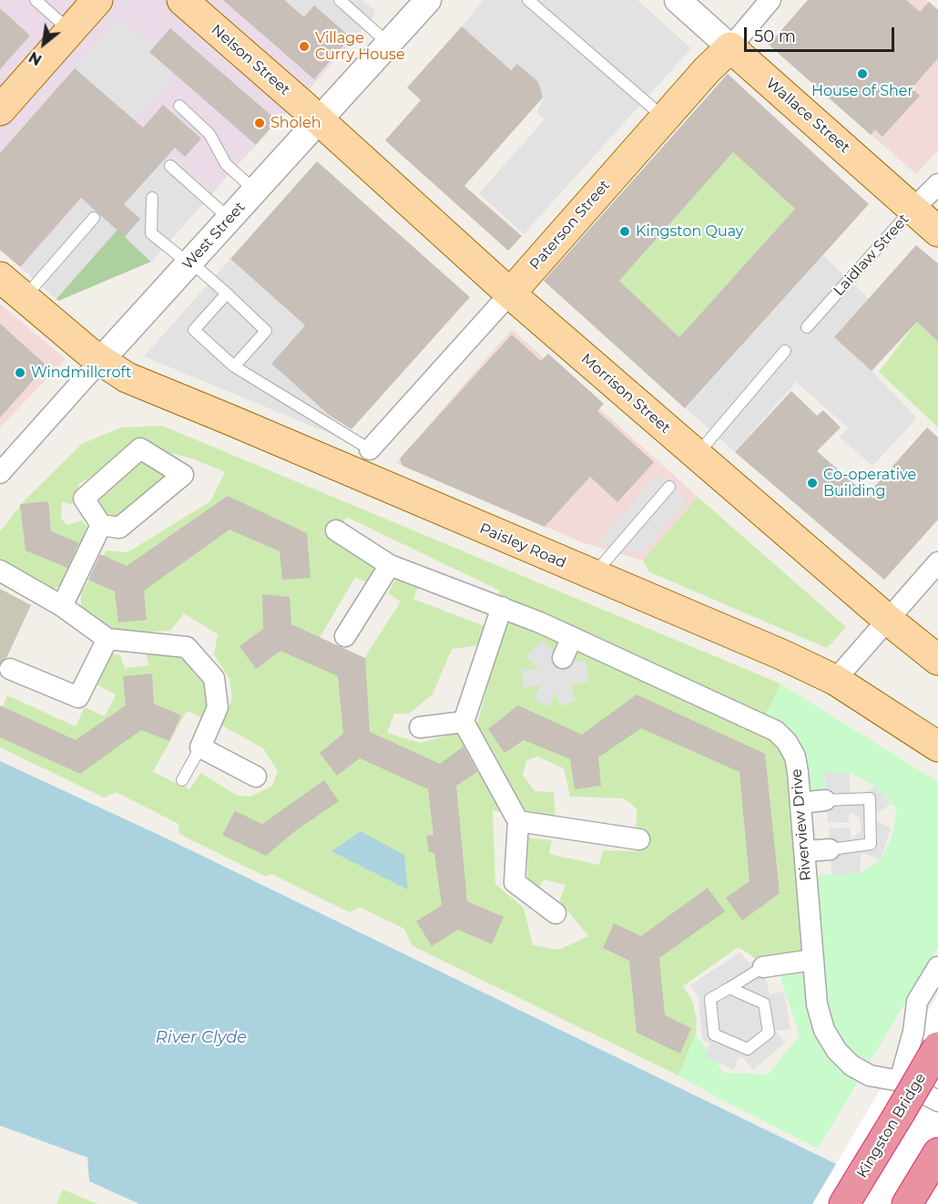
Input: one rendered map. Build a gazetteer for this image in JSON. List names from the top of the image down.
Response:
{
  "streets": {
    "highway": ["Kingston Bridge"],
    "main road": [
      "Nelson Street",
      "Wallace Street",
      "Paterson Street",
      "Morrison Street",
      "Paisley Road"
    ],
    "street": ["West Street", "Laidlaw Street", "Riverview Drive"]
  },
  "crossings": [
    ["Nelson Street", "West Street"],
    ["Nelson Street", "Morrison Street"],
    ["Wallace Street", "Paterson Street"],
    ["Wallace Street", "Laidlaw Street"],
    ["Paterson Street", "Morrison Street"],
    ["West Street", "Morrison Street"],
    ["West Street", "Paisley Road"]
  ],
  "water": ["River Clyde"],
  "places": [
    "Village Curry House",
    "House of Sher",
    "Sholeh",
    "Kingston Quay",
    "Windmillcroft",
    "Co-operative Building"
  ],
  "scale_bar": "50 m",
  "north": "bottom left"
}
